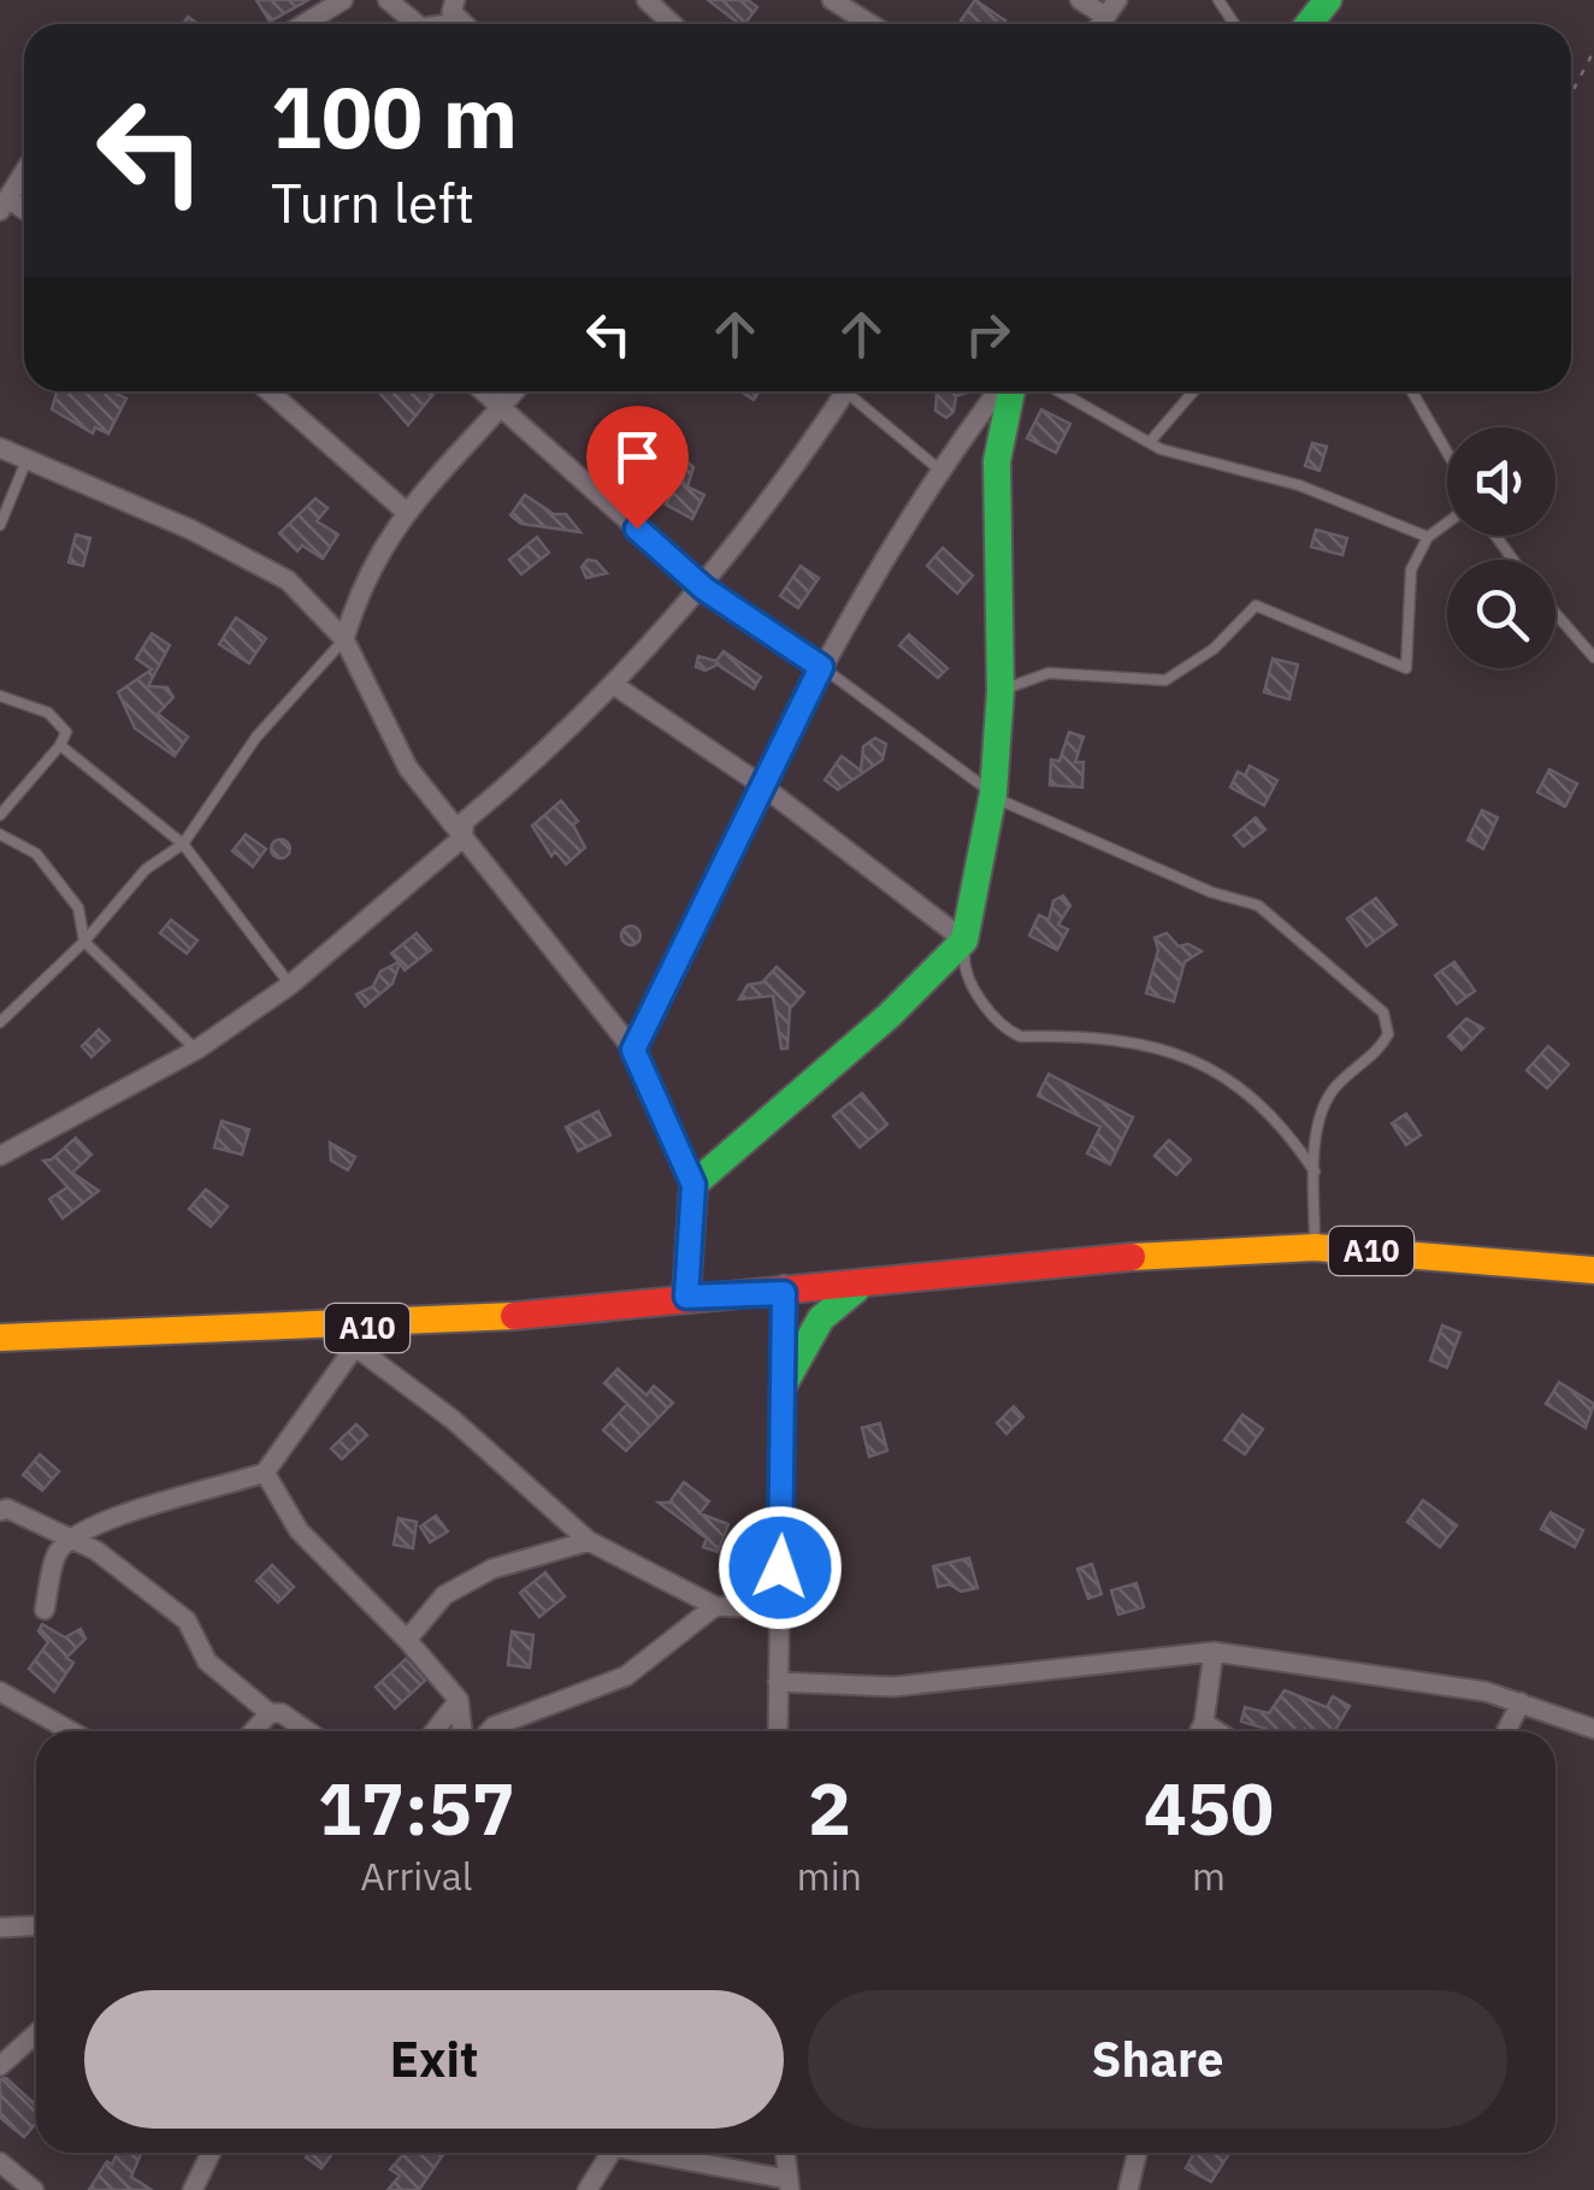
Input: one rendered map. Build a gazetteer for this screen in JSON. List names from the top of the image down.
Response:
{
  "streets": {
    "main road": ["A10"]
  },
  "page": {
    "turn": ["100 m", "Turn left"],
    "eta": [
      "17:57",
      "Arrival",
      "2",
      "min",
      "450",
      "m"
    ],
    "buttons": ["Exit", "Share"]
  }
}
